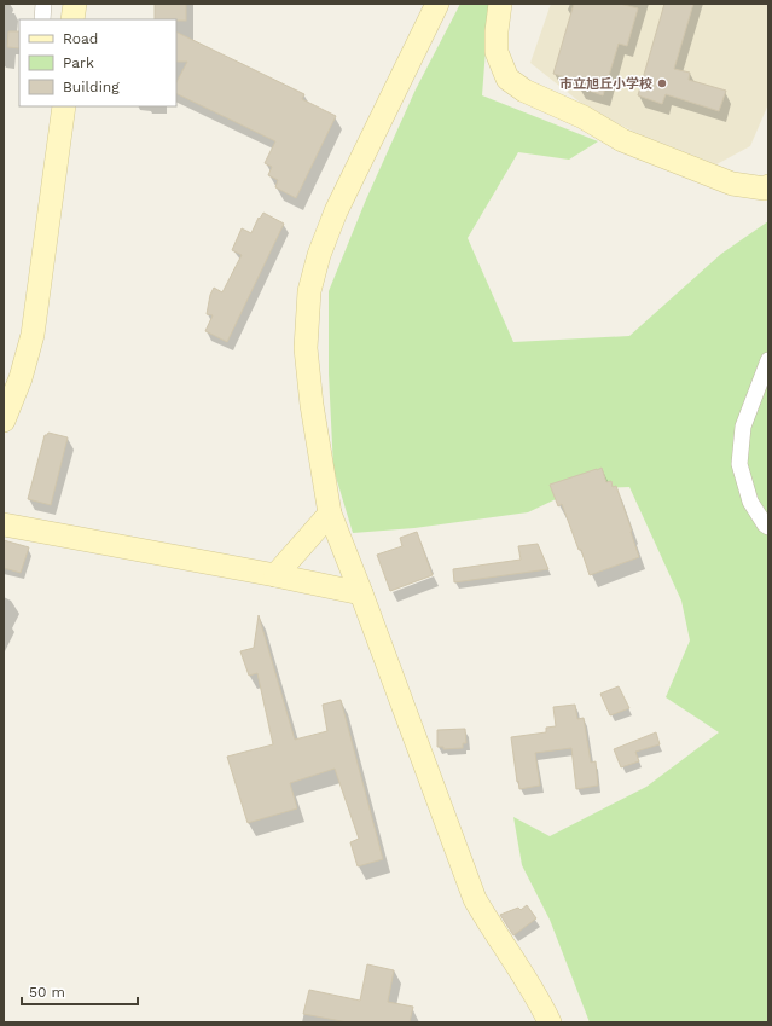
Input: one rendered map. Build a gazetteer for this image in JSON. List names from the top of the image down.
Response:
{
  "places": ["市立旭丘小学校"],
  "legend": ["Road", "Park", "Building"],
  "scale_bar": "50 m"
}
